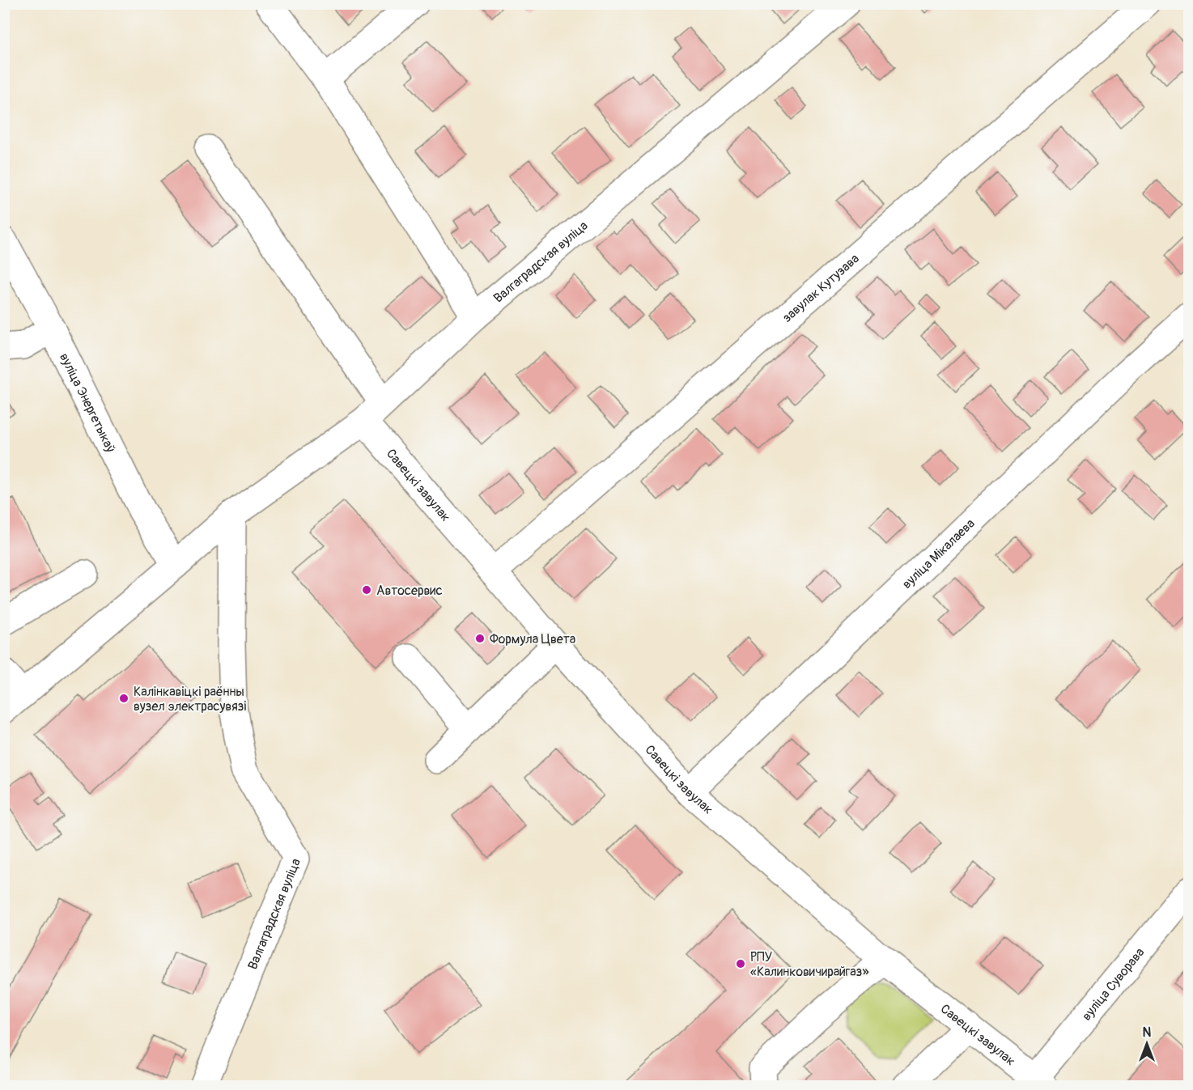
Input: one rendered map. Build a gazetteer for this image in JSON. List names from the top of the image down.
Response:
{
  "streets": {
    "street": [
      "Валгаградская вуліца",
      "завулак Кутузава",
      "вуліца Энергетыкаў",
      "Савецкі завулак",
      "вуліца Мікалаева",
      "вуліца Суворава"
    ]
  },
  "crossings": [
    ["Валгаградская вуліца", "вуліца Энергетыкаў"],
    ["Валгаградская вуліца", "Савецкі завулак"],
    ["завулак Кутузава", "Савецкі завулак"],
    ["Савецкі завулак", "вуліца Мікалаева"],
    ["Савецкі завулак", "вуліца Суворава"]
  ],
  "places": [
    "Автосервис",
    "Формула Цвета",
    "Калінкавіцкі раённы вузел электрасувязі",
    "РПУ «Калинковичирайгаз»"
  ],
  "north": "top"
}
